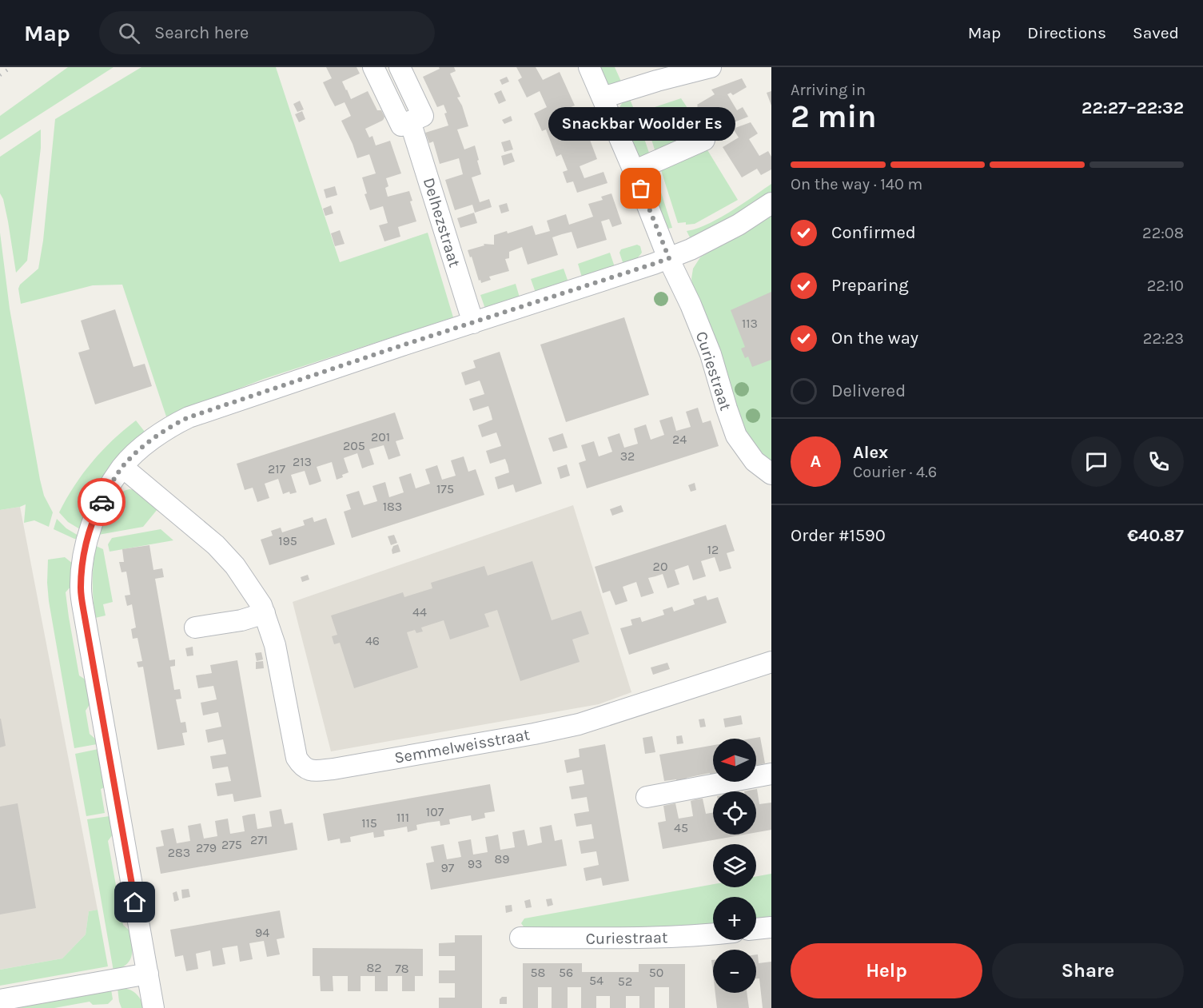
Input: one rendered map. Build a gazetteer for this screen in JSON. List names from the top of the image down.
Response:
{
  "streets": {
    "street": ["Delhezstraat", "Curiestraat", "Semmelweisstraat"]
  },
  "places": ["Snackbar Woolder Es"],
  "house_numbers": [
    "113",
    "201",
    "24",
    "205",
    "32",
    "213",
    "217",
    "175",
    "183",
    "195",
    "12",
    "20",
    "44",
    "46",
    "107",
    "111",
    "115",
    "45",
    "271",
    "275",
    "279",
    "283",
    "89",
    "93",
    "97",
    "94",
    "82",
    "78",
    "58",
    "56",
    "50",
    "54",
    "52"
  ],
  "north": "left",
  "page": {
    "header": "Map",
    "search": "Search here",
    "nav": ["Map", "Directions", "Saved"],
    "heading": ["2 min", "Arriving in", "22:27–22:32"],
    "panel": [
      "Alex",
      "Courier · 4.6",
      "Order #1590",
      "€40.87"
    ],
    "bubble": "Snackbar Woolder Es",
    "bar": "On the way · 140 m",
    "list": [
      ["Confirmed", "22:08"],
      ["Preparing", "22:10"],
      ["On the way", "22:23"],
      "Delivered"
    ],
    "round": "A",
    "map_buttons": ["+", "−"],
    "buttons": ["Help", "Share"]
  }
}
